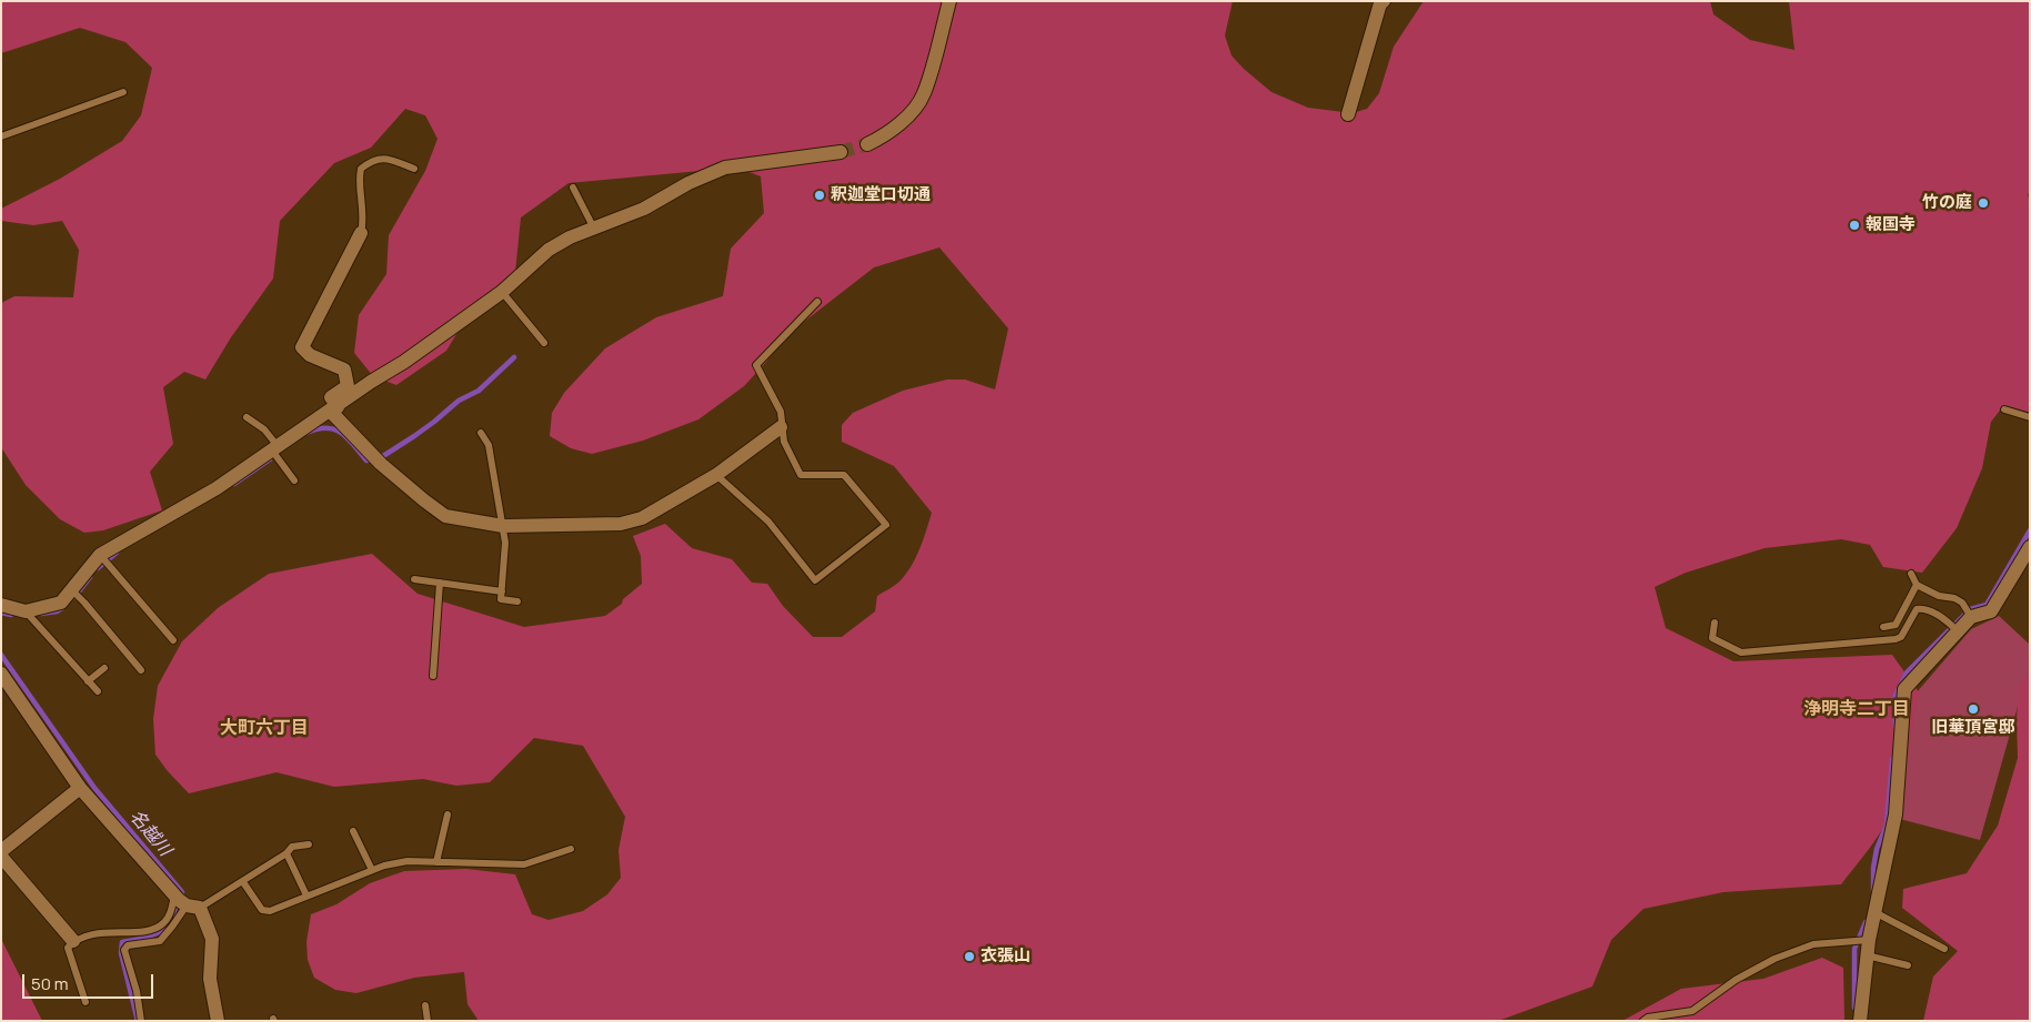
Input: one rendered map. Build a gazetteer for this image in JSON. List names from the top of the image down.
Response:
{
  "districts": ["浄明寺二丁目", "大町六丁目"],
  "water": ["名越川"],
  "places": [
    "釈迦堂口切通",
    "竹の庭",
    "報国寺",
    "旧華頂宮邸",
    "衣張山"
  ],
  "scale_bar": "50 m"
}
